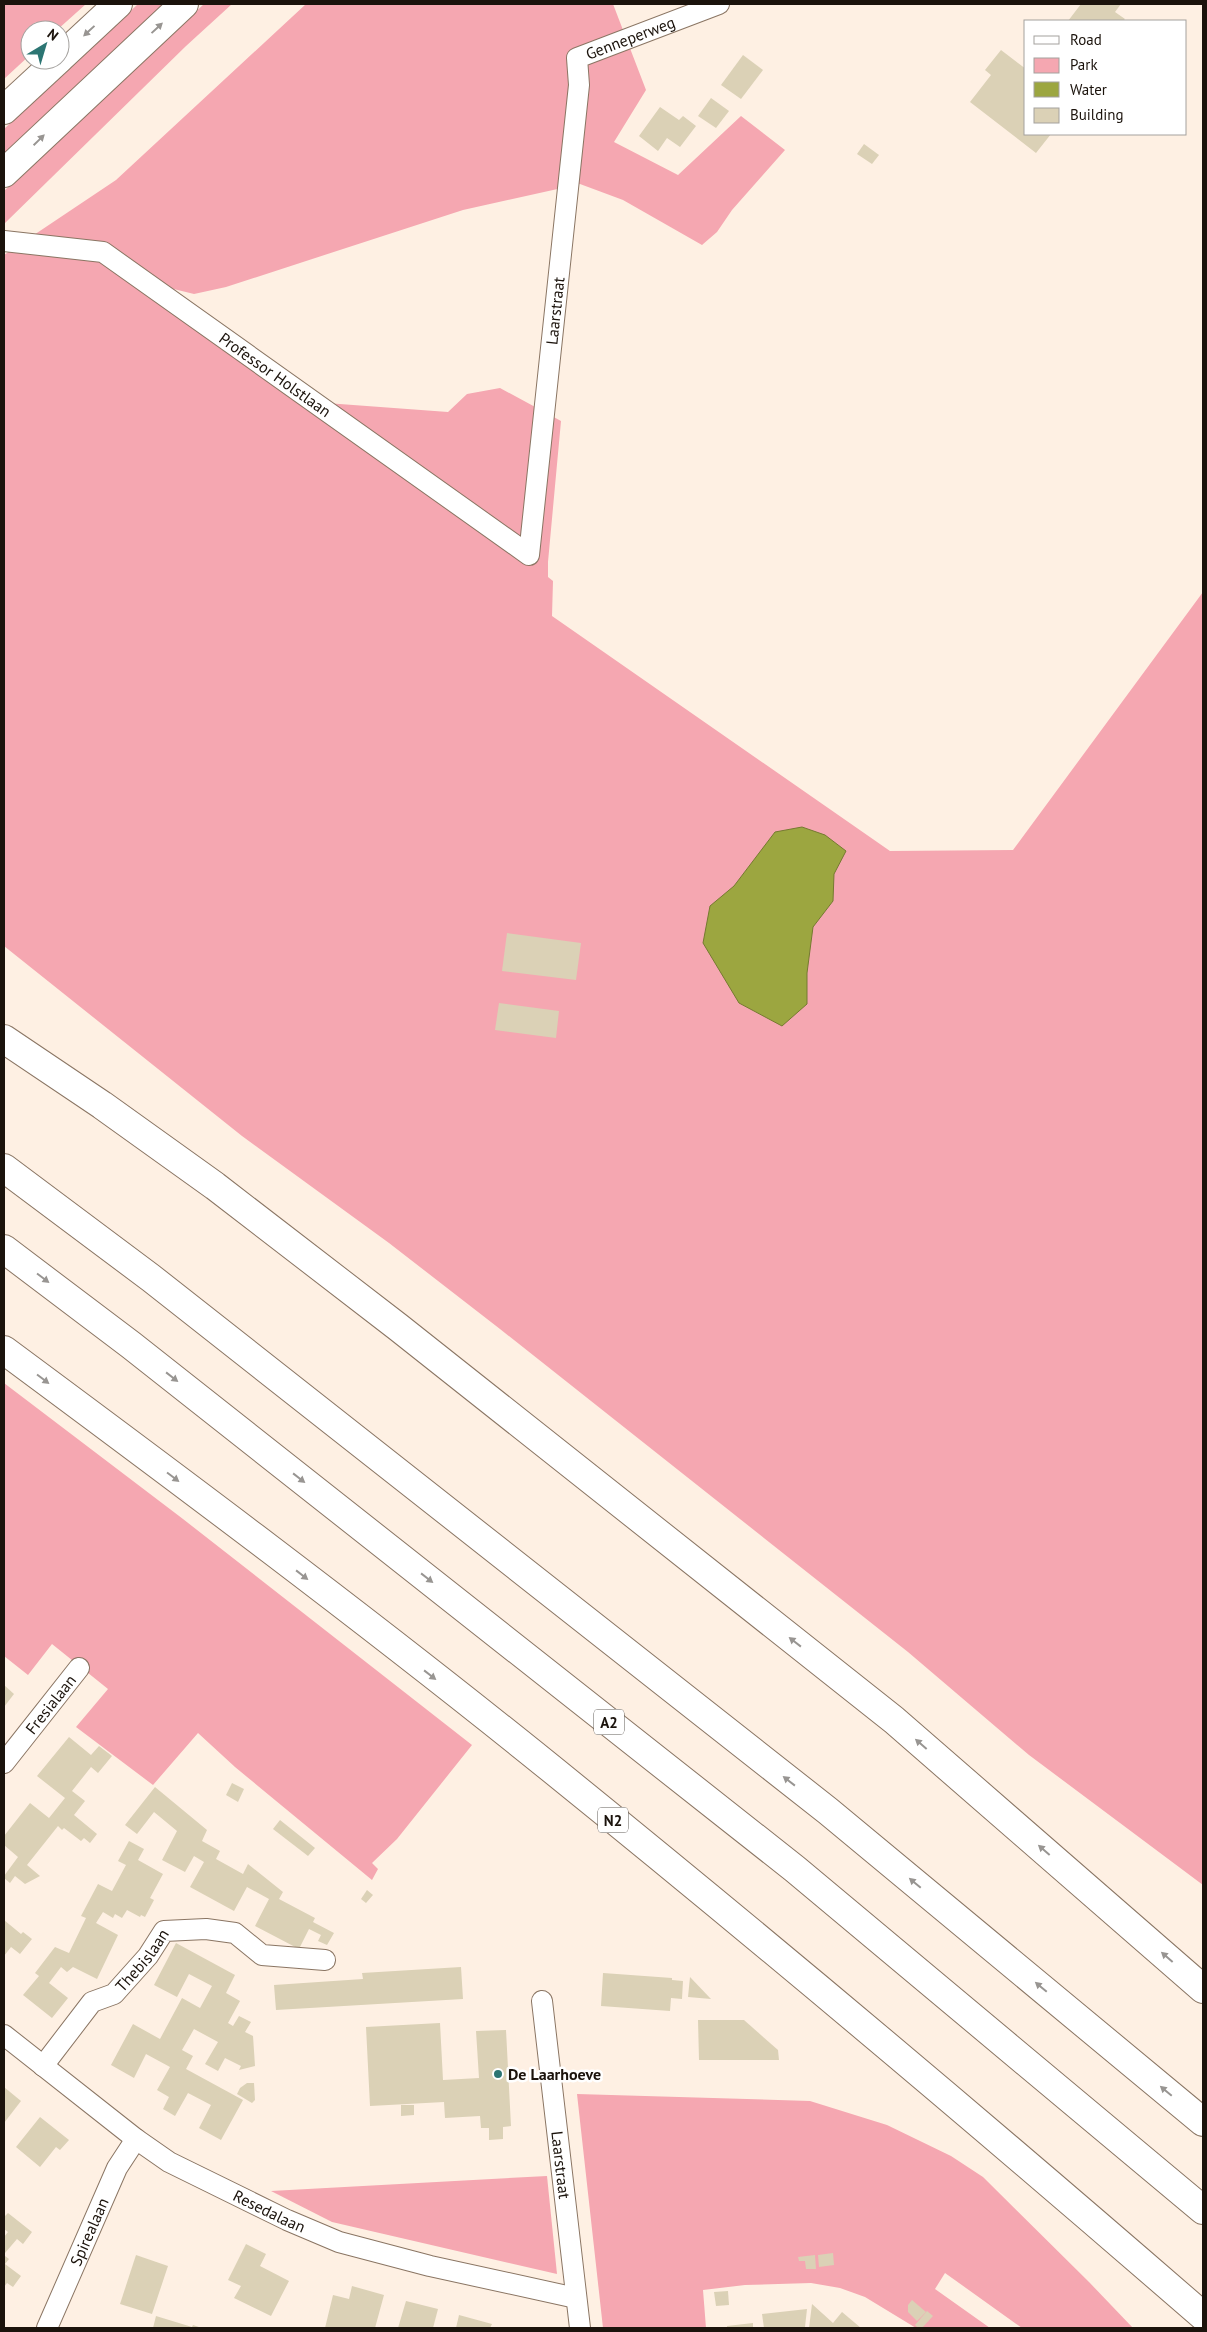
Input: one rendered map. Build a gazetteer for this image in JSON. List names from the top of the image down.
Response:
{
  "streets": {
    "main road": ["A2", "N2"],
    "street": [
      "Genneperweg",
      "Laarstraat",
      "Professor Holstlaan",
      "Fresialaan",
      "Thebislaan",
      "Resedalaan",
      "Spirealaan"
    ]
  },
  "crossings": [
    ["Genneperweg", "Laarstraat"],
    ["Laarstraat", "Professor Holstlaan"],
    ["Laarstraat", "Resedalaan"],
    ["Thebislaan", "Resedalaan"],
    ["Resedalaan", "Spirealaan"]
  ],
  "places": ["De Laarhoeve"],
  "legend": [
    "Road",
    "Park",
    "Water",
    "Building"
  ],
  "north": "top right"
}
